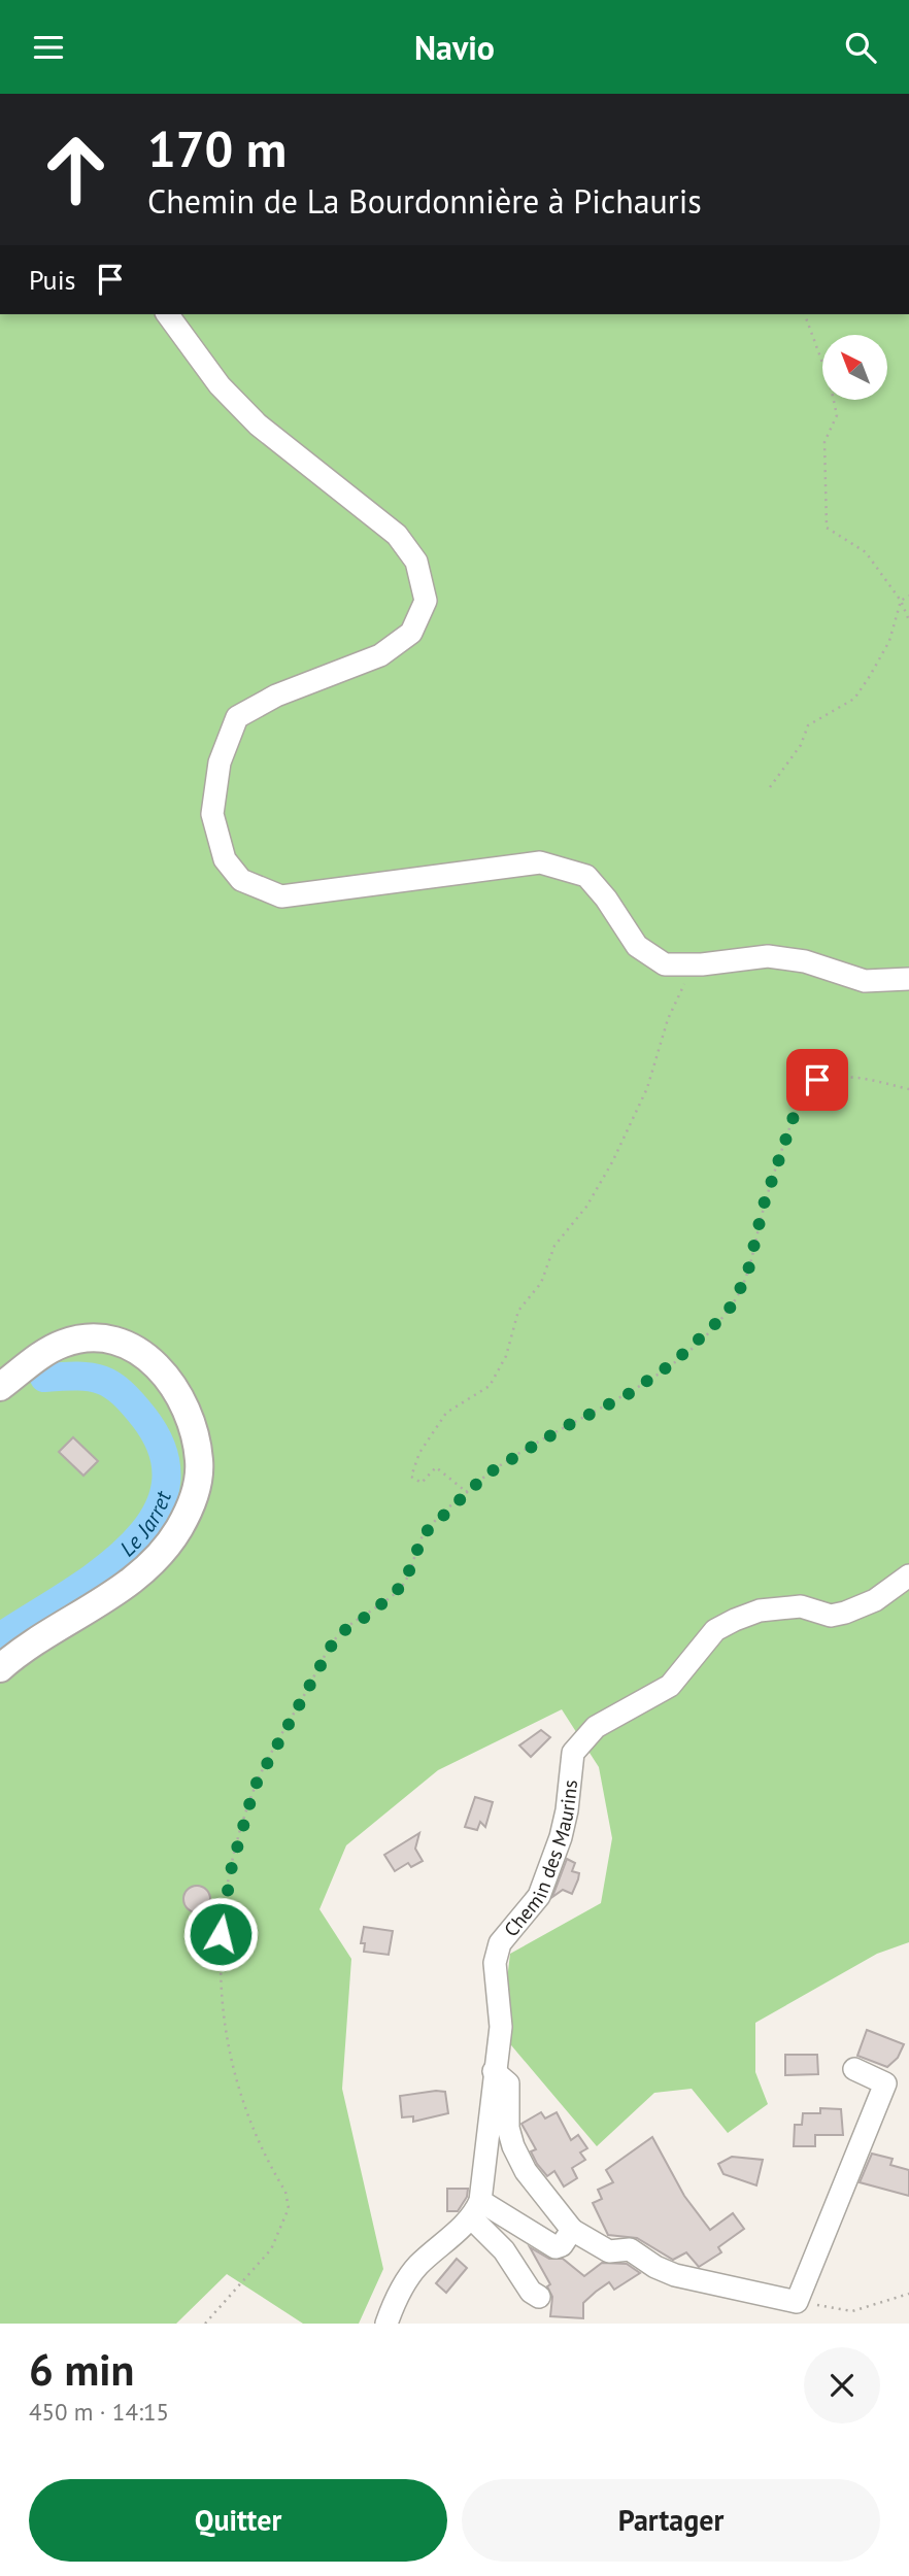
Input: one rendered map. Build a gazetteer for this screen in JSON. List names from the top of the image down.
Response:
{
  "streets": {
    "street": ["Chemin des Maurins"]
  },
  "water": ["Le Jarret"],
  "north": "top left",
  "page": {
    "header": "Navio",
    "turn": ["170 m", "Chemin de La Bourdonnière à Pichauris"],
    "then": "Puis",
    "heading": ["6 min", "450 m · 14:15"],
    "buttons": ["Quitter", "Partager"]
  }
}
